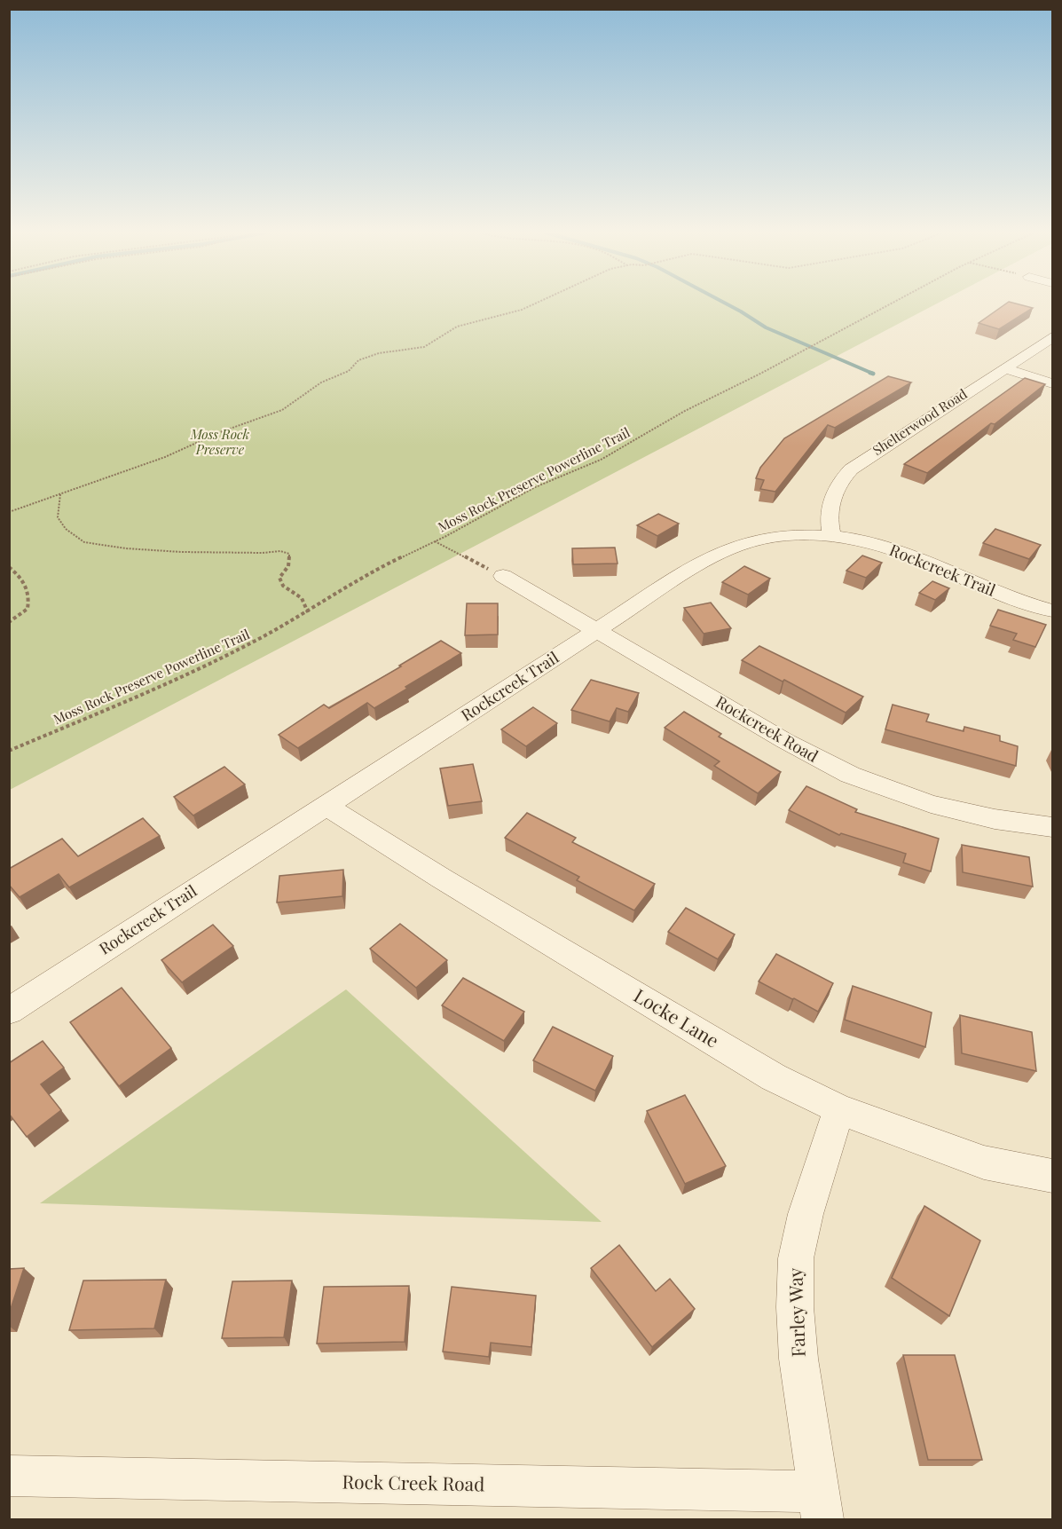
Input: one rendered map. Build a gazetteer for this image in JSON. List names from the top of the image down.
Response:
{
  "streets": {
    "street": [
      "Shelterwood Road",
      "Rockcreek Trail",
      "Rockcreek Road",
      "Locke Lane",
      "Farley Way",
      "Rock Creek Road"
    ],
    "path": ["Moss Rock Preserve Powerline Trail"]
  },
  "crossings": [
    ["Shelterwood Road", "Rockcreek Trail"],
    ["Rockcreek Trail", "Rockcreek Road"],
    ["Rockcreek Trail", "Locke Lane"],
    ["Locke Lane", "Farley Way"],
    ["Farley Way", "Rock Creek Road"]
  ],
  "parks": ["Moss Rock Preserve"]
}
